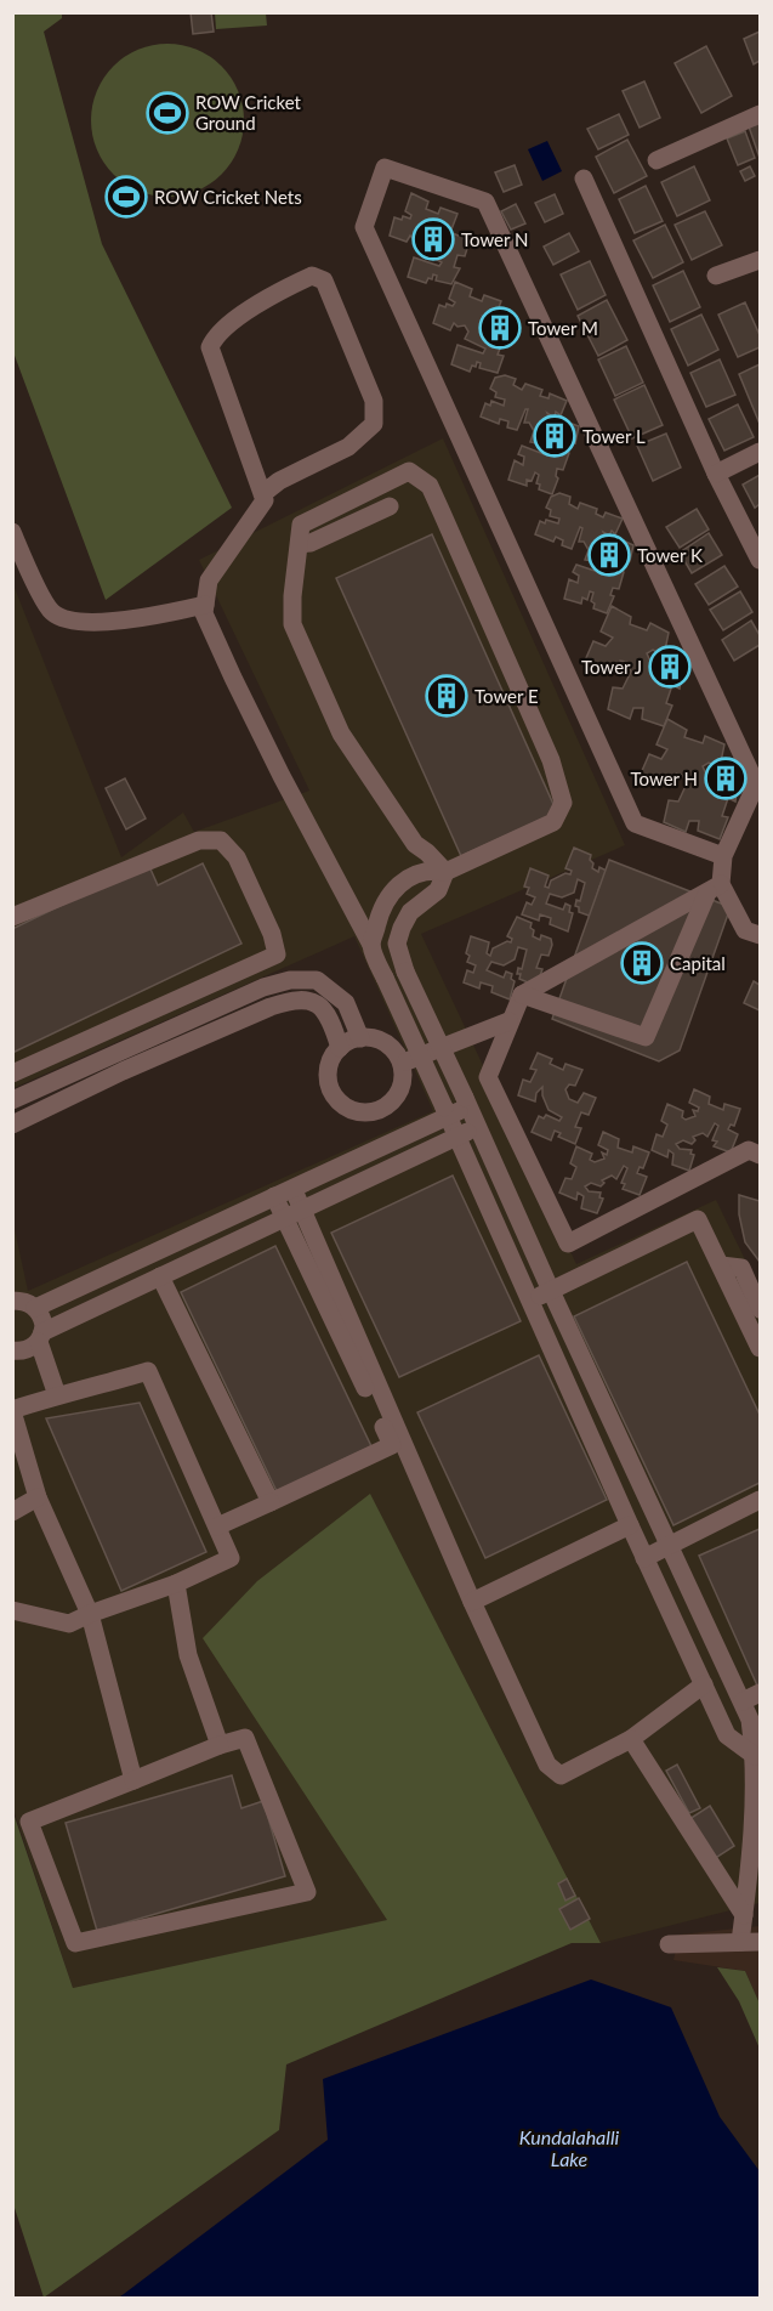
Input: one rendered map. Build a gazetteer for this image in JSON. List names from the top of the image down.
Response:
{
  "water": ["Kundalahalli Lake"],
  "places": {
    "sports": ["ROW Cricket Ground", "ROW Cricket Nets"],
    "building": [
      "Tower N",
      "Tower M",
      "Tower L",
      "Tower K",
      "Tower J",
      "Tower E",
      "Tower H",
      "Capital"
    ]
  }
}
